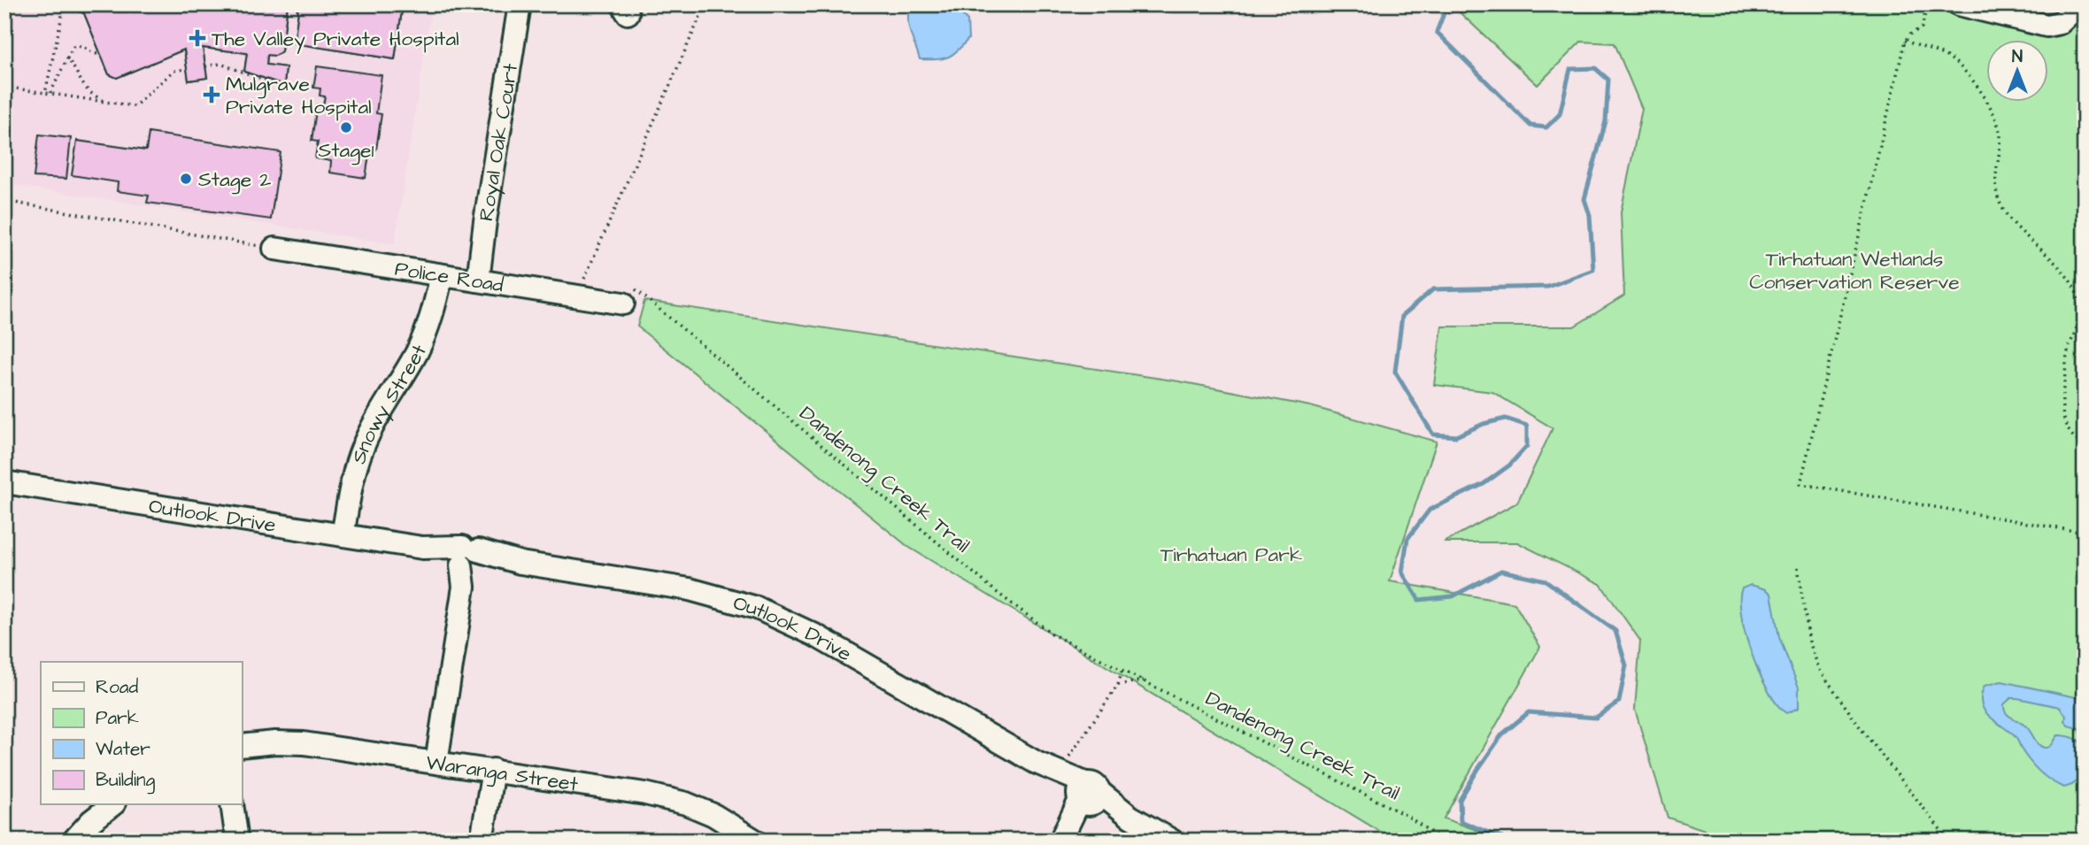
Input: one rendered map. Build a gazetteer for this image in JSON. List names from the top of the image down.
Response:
{
  "streets": {
    "street": [
      "Royal Oak Court",
      "Police Road",
      "Snowy Street",
      "Outlook Drive",
      "Waranga Street"
    ],
    "path": ["Dandenong Creek Trail"]
  },
  "crossings": [
    ["Royal Oak Court", "Police Road"],
    ["Police Road", "Snowy Street"],
    ["Police Road", "Dandenong Creek Trail"],
    ["Snowy Street", "Outlook Drive"]
  ],
  "parks": ["Tirhatuan Wetlands Conservation Reserve", "Tirhatuan Park"],
  "places": {
    "health": ["The Valley Private Hospital", "Mulgrave Private Hospital"],
    "other": ["Stage1", "Stage 2"]
  },
  "legend": [
    "Road",
    "Park",
    "Water",
    "Building"
  ],
  "north": "top"
}
